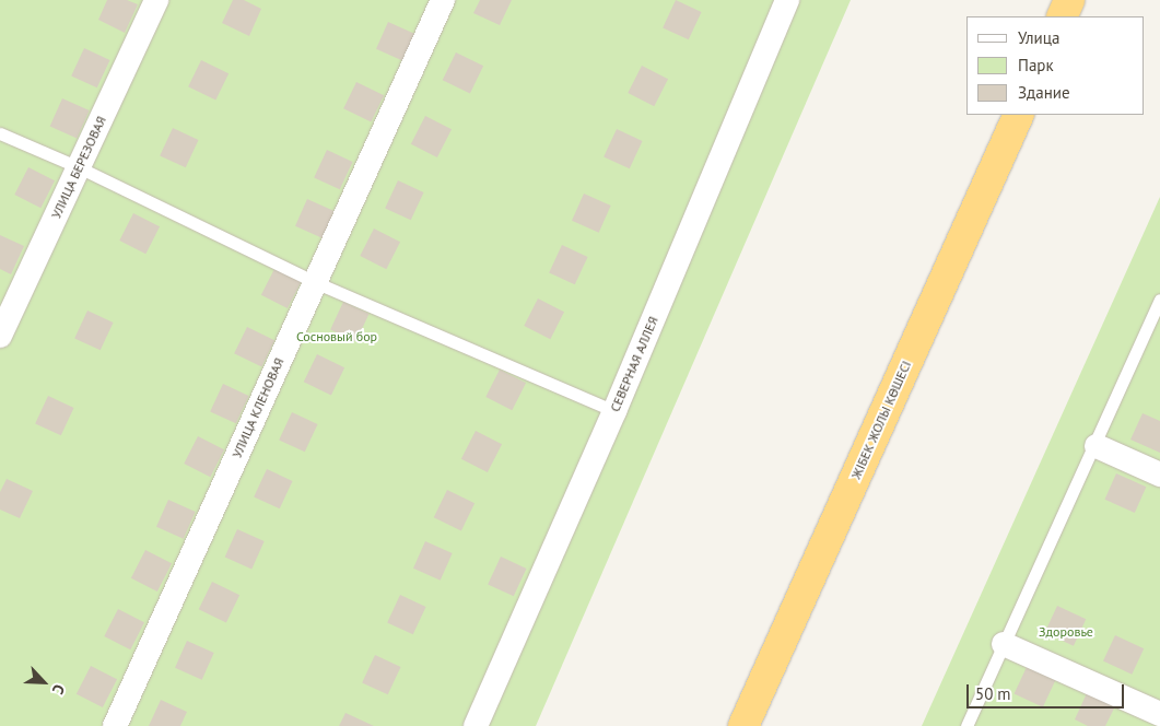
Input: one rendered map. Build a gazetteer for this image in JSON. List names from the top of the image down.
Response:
{
  "streets": {
    "highway": ["ЖІБЕК ЖОЛЫ КӨШЕСІ"],
    "street": ["УЛИЦА БЕРЕЗОВАЯ", "СЕВЕРНАЯ АЛЛЕЯ", "УЛИЦА КЛЕНОВАЯ"]
  },
  "parks": ["Сосновый бор", "Здоровье"],
  "legend": ["Улица", "Парк", "Здание"],
  "scale_bar": "50 m",
  "north": "bottom right"
}
